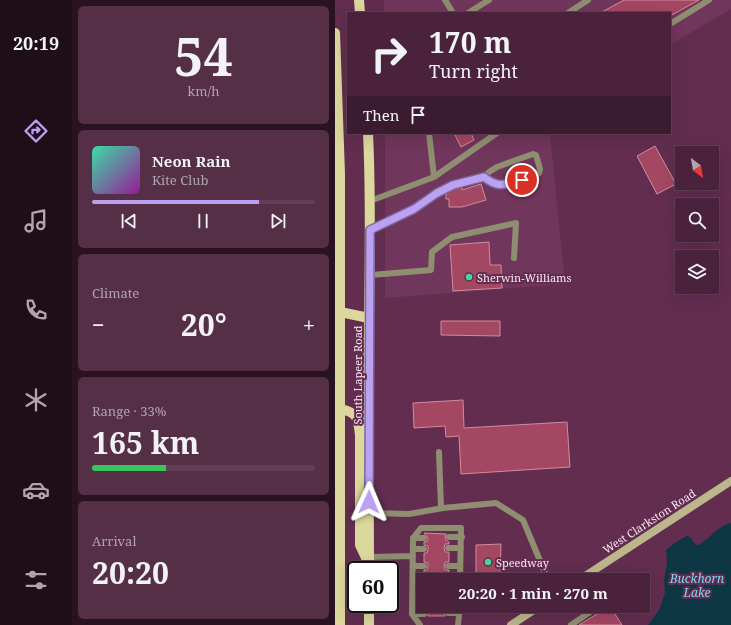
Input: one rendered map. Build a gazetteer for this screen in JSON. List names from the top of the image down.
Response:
{
  "streets": {
    "main road": ["South Lapeer Road", "West Clarkston Road"]
  },
  "water": ["Buckhorn Lake"],
  "places": ["Sherwin-Williams", "Speedway"],
  "north": "bottom right",
  "page": {
    "tabs": "20:19",
    "tile": [
      ["54", "km/h"],
      "Climate",
      ["Range · 33%", "165 km"],
      ["Arrival", "20:20"]
    ],
    "turn": ["170 m", "Turn right"],
    "then": "Then",
    "song": ["Neon Rain", "Kite Club"],
    "heat": ["−", "20°", "+"],
    "limit": "60",
    "trip": "20:20 · 1 min · 270 m"
  }
}
